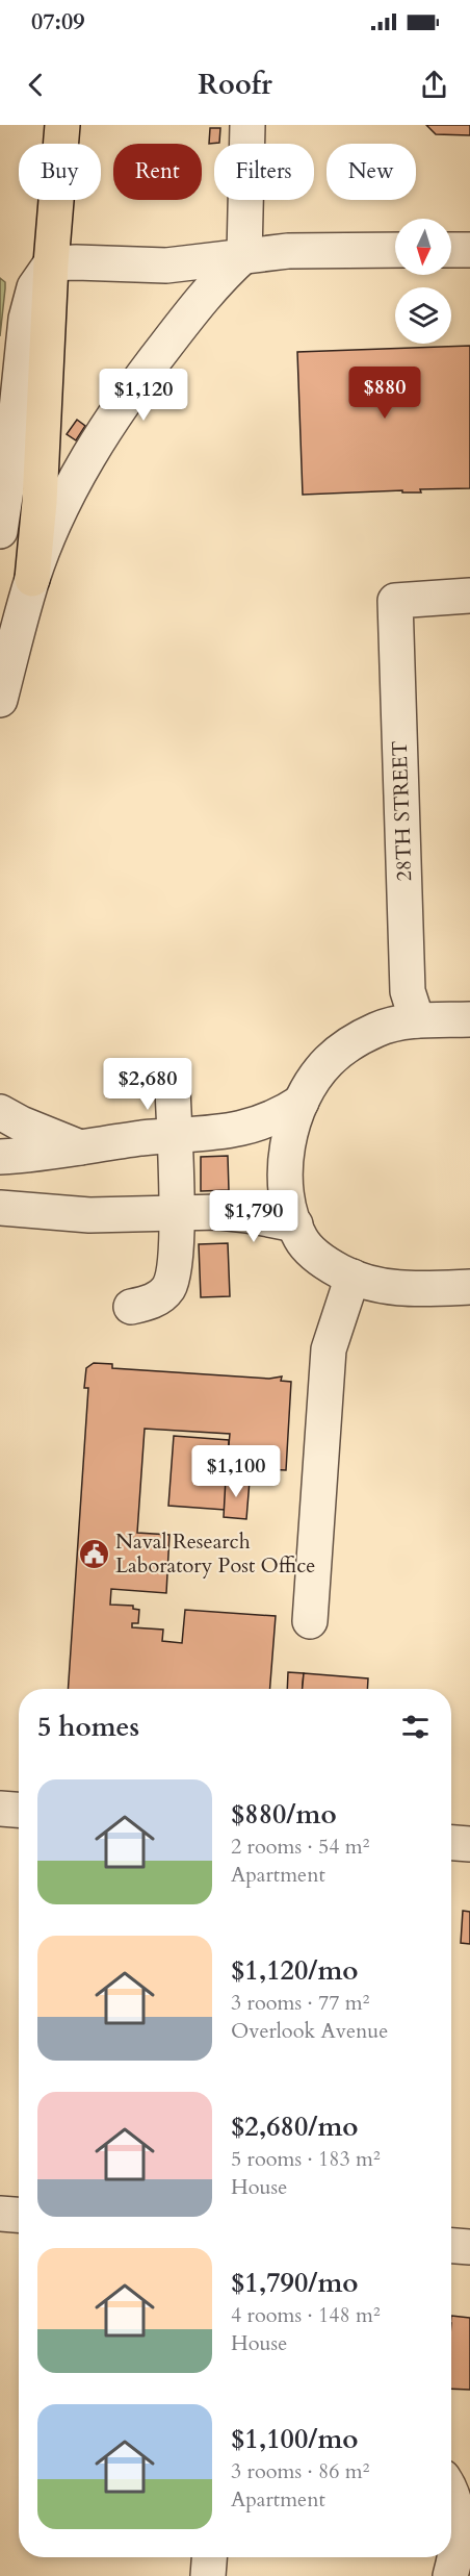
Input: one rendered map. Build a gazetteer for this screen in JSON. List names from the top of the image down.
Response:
{
  "streets": {
    "street": ["28TH STREET"]
  },
  "places": {
    "public building": ["Naval Research Laboratory Post Office"]
  },
  "north": "bottom",
  "page": {
    "status": "07:09",
    "header": "Roofr",
    "chip": [
      "Buy",
      "Rent",
      "Filters",
      "New"
    ],
    "price": [
      "$880",
      "$1,120",
      "$2,680",
      "$1,790",
      "$1,100"
    ],
    "heading": "5 homes",
    "list": [
      {
        "name": "$880/mo",
        "note": "2 rooms · 54 m² · Apartment"
      },
      {
        "name": "$1,120/mo",
        "note": "3 rooms · 77 m² · Overlook Avenue"
      },
      {
        "name": "$2,680/mo",
        "note": "5 rooms · 183 m² · House"
      },
      {
        "name": "$1,790/mo",
        "note": "4 rooms · 148 m² · House"
      },
      {
        "name": "$1,100/mo",
        "note": "3 rooms · 86 m² · Apartment"
      }
    ]
  }
}
